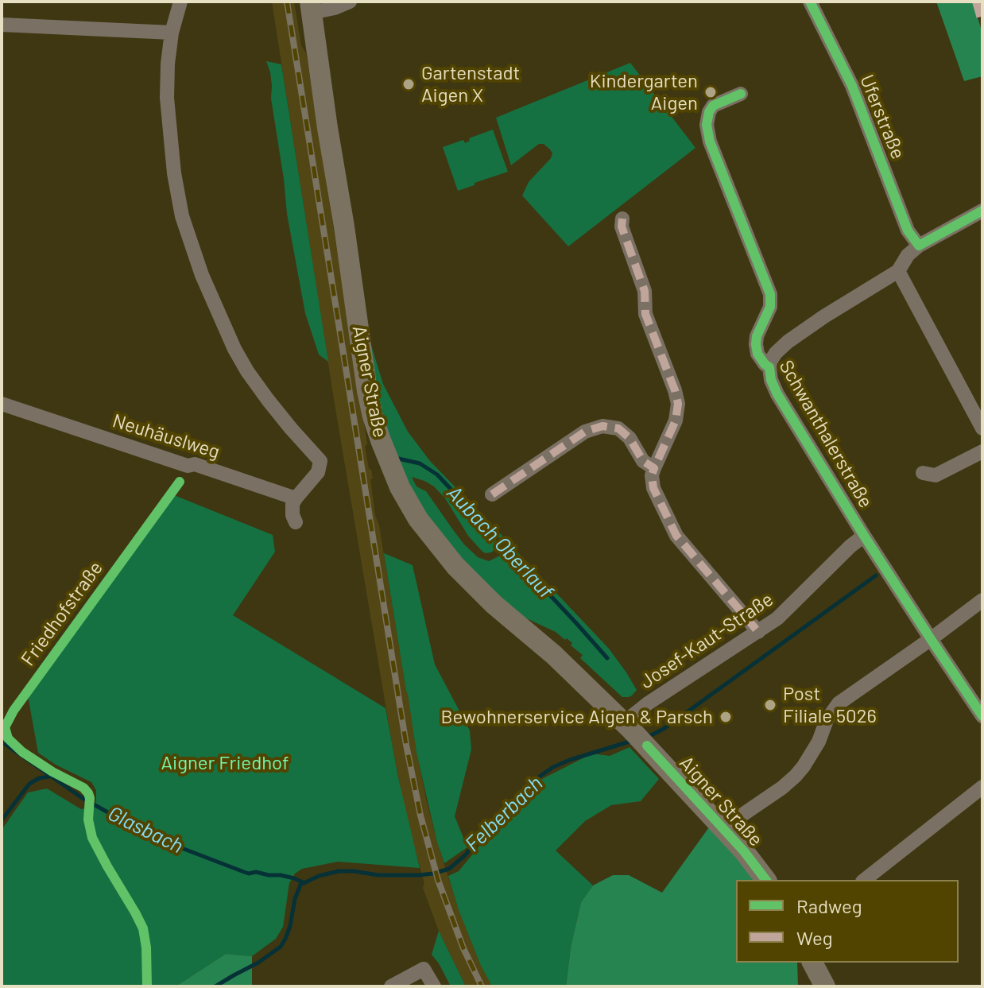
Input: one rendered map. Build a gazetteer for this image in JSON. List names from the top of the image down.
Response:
{
  "streets": {
    "main road": ["Aigner Straße"],
    "street": [
      "Uferstraße",
      "Schwanthalerstraße",
      "Neuhäuslweg",
      "Josef-Kaut-Straße"
    ],
    "cycle path": ["Friedhofstraße"]
  },
  "crossings": [
    ["Aigner Straße", "Josef-Kaut-Straße"],
    ["Schwanthalerstraße", "Josef-Kaut-Straße"]
  ],
  "water": ["Aubach Oberlauf", "Felberbach", "Glasbach"],
  "parks": ["Aigner Friedhof"],
  "places": [
    "Gartenstadt Aigen X",
    "Kindergarten Aigen",
    "Post Filiale 5026",
    "Bewohnerservice Aigen & Parsch"
  ],
  "legend": ["Radweg", "Weg"]
}
